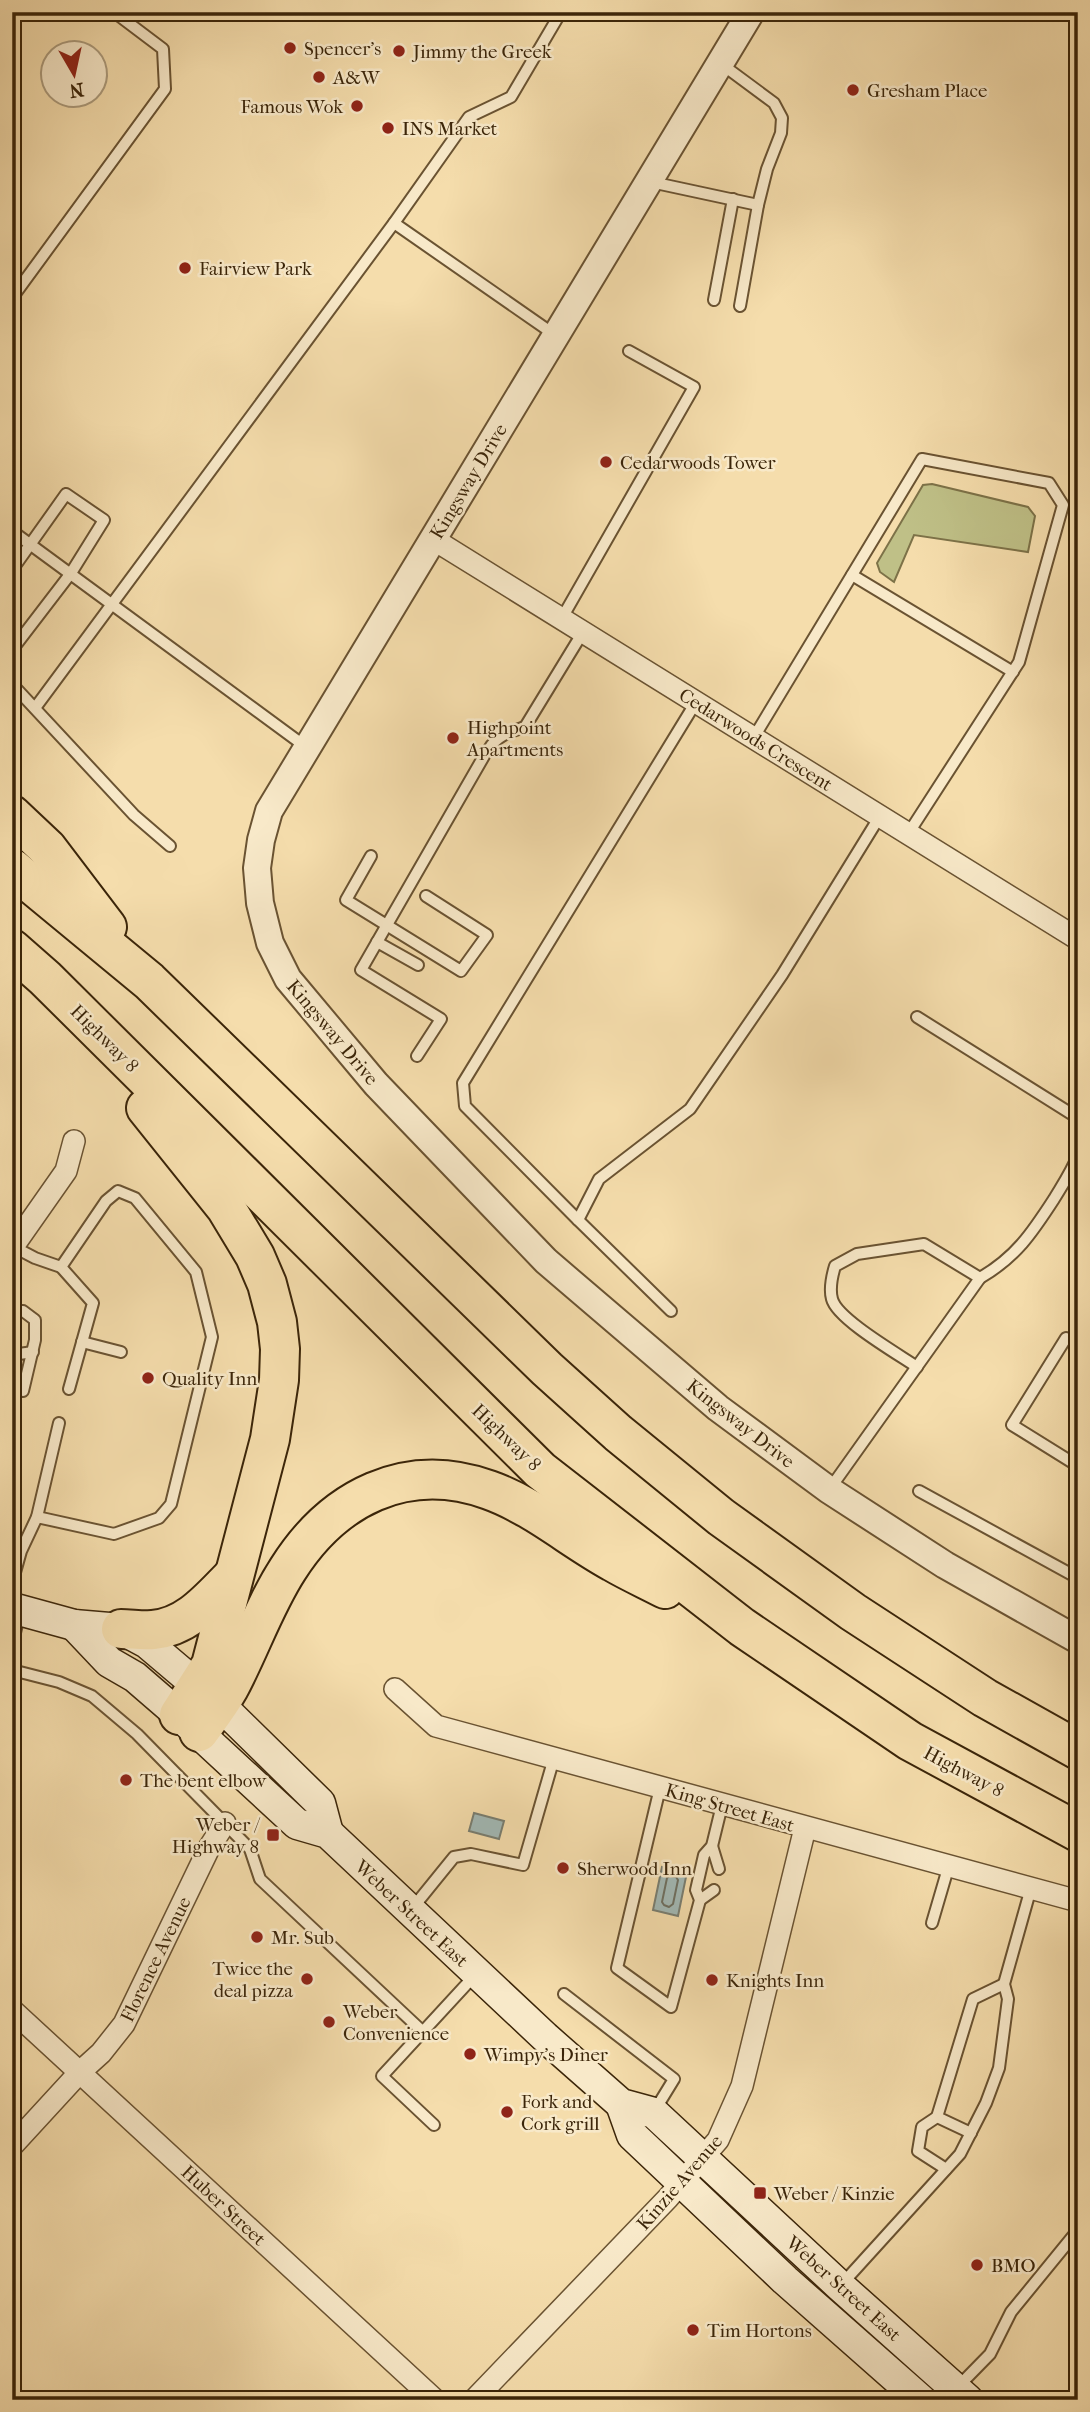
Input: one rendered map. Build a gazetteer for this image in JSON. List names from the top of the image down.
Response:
{
  "streets": {
    "highway": ["Highway 8"],
    "main road": ["Weber Street East"],
    "street": [
      "Kingsway Drive",
      "Cedarwoods Crescent",
      "King Street East",
      "Florence Avenue",
      "Kinzie Avenue",
      "Huber Street"
    ]
  },
  "crossings": [
    ["Kingsway Drive", "Cedarwoods Crescent"],
    ["King Street East", "Kinzie Avenue"],
    ["Weber Street East", "Kinzie Avenue"],
    ["Florence Avenue", "Huber Street"]
  ],
  "places": {
    "other": [
      "Spencer's",
      "Jimmy the Greek",
      "A&W",
      "Gresham Place",
      "Famous Wok",
      "INS Market",
      "Fairview Park",
      "Cedarwoods Tower",
      "Highpoint Apartments",
      "Quality Inn",
      "The bent elbow",
      "Sherwood Inn",
      "Mr. Sub",
      "Twice the deal pizza",
      "Knights Inn",
      "Weber Convenience",
      "Wimpy's Diner",
      "Fork and Cork grill",
      "BMO",
      "Tim Hortons"
    ],
    "transit": ["Weber / Highway 8", "Weber / Kinzie"]
  },
  "north": "bottom"
}
